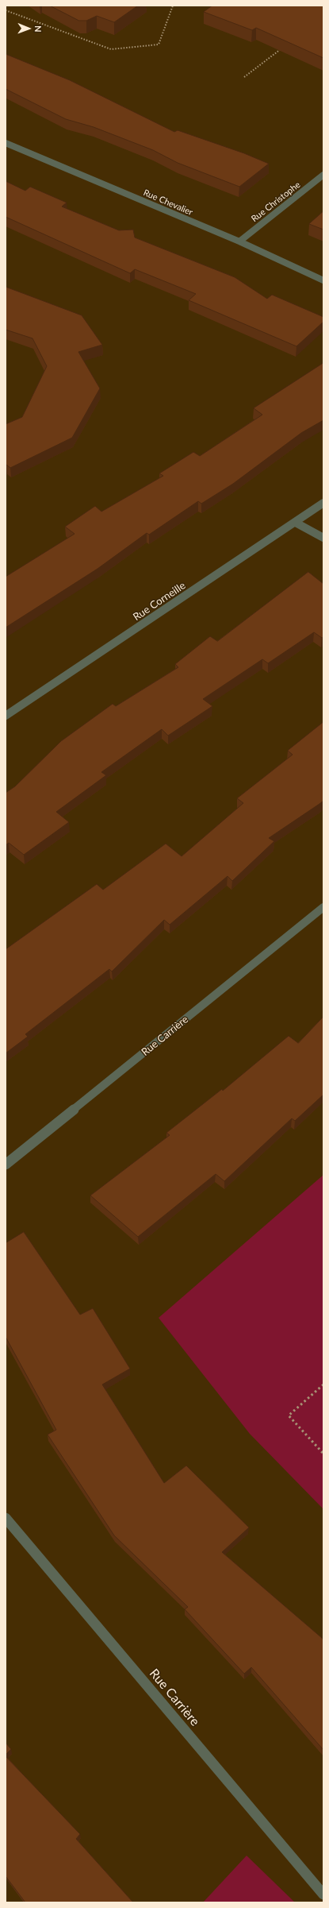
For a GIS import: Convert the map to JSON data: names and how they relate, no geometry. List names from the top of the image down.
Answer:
{
  "streets": {
    "street": [
      "Rue Christophe",
      "Rue Chevalier",
      "Rue Corneille",
      "Rue Carrière"
    ]
  },
  "crossings": [
    ["Rue Christophe", "Rue Chevalier"]
  ],
  "north": "right"
}
